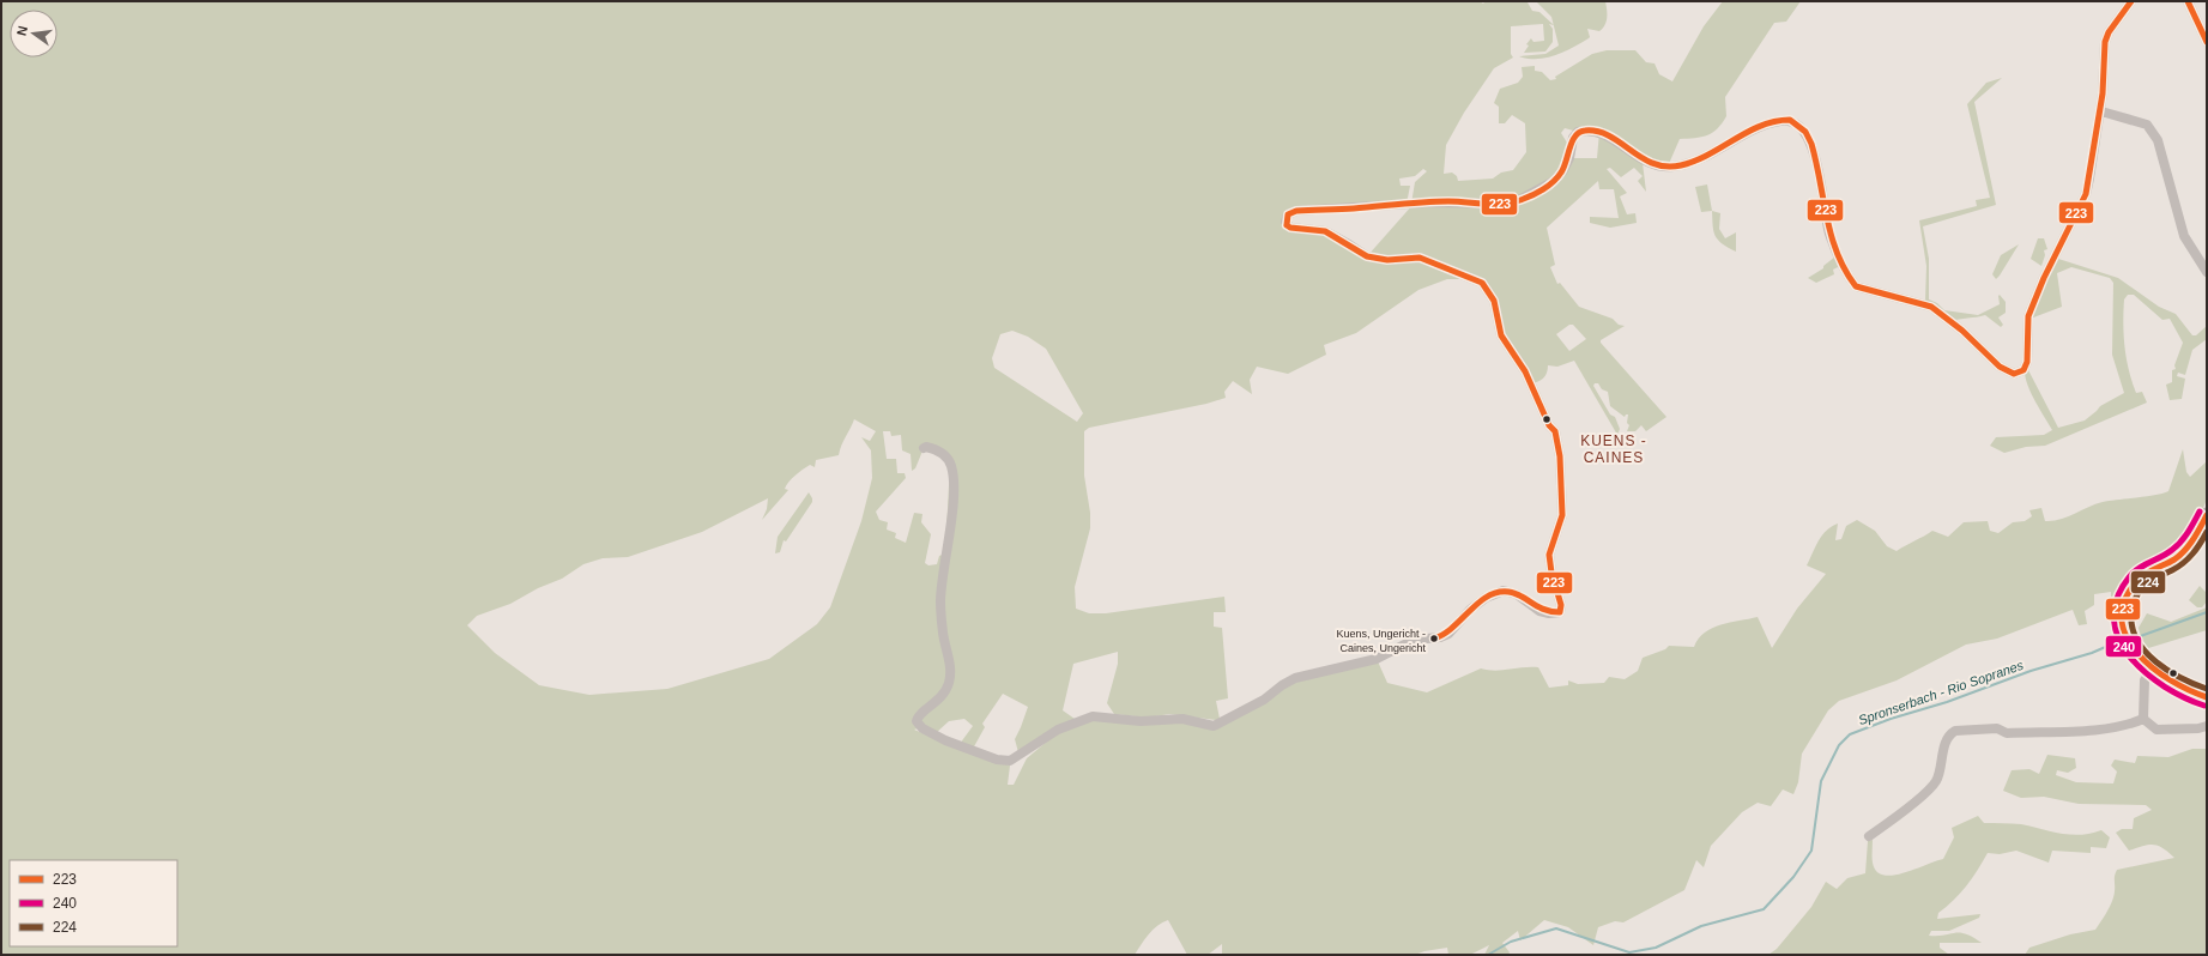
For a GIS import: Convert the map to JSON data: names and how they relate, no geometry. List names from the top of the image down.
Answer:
{
  "districts": ["KUENS - CAINES"],
  "water": ["Spronserbach - Rio Sopranes"],
  "places": ["Kuens, Ungericht - Caines, Ungericht"],
  "lines": ["transit line 223", "transit line 240", "transit line 224"],
  "legend": ["223", "240", "224"],
  "north": "left"
}
